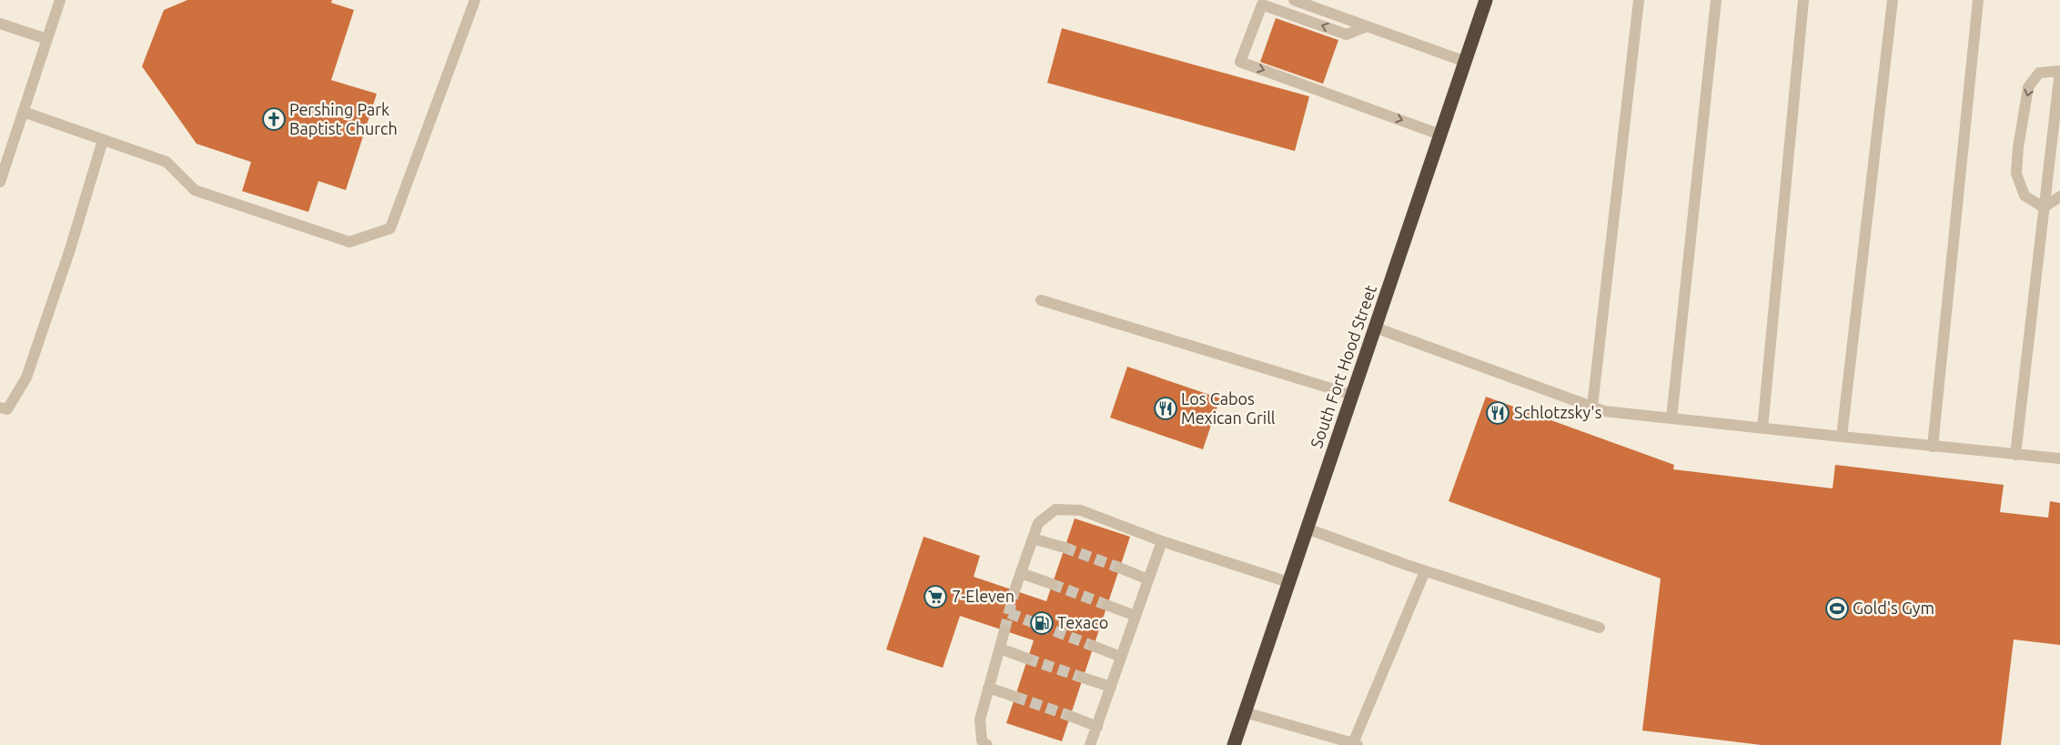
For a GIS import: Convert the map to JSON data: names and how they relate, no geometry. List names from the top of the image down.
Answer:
{
  "streets": {
    "highway": ["South Fort Hood Street"]
  },
  "places": {
    "church": ["Pershing Park Baptist Church"],
    "restaurant": ["Los Cabos Mexican Grill", "Schlotzsky's"],
    "supermarket": ["7-Eleven"],
    "sports": ["Gold's Gym"],
    "fuel station": ["Texaco"]
  }
}
